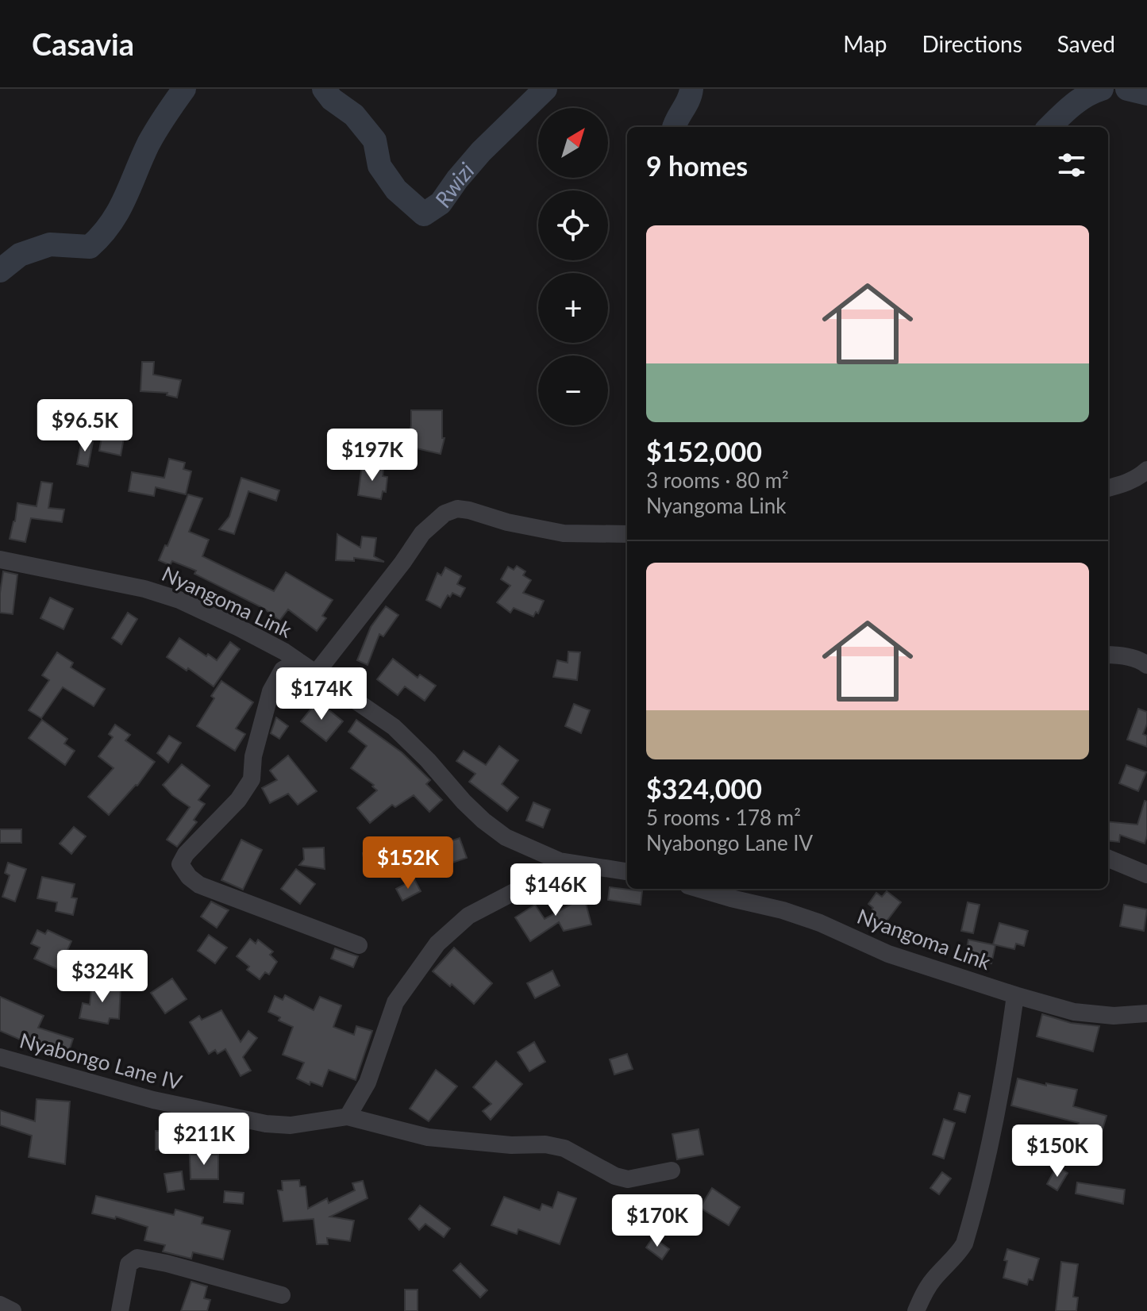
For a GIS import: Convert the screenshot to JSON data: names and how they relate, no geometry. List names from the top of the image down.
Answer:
{
  "streets": {
    "street": ["Nyangoma Link", "Nyabongo Lane IV"]
  },
  "water": ["Rwizi"],
  "north": "top right",
  "page": {
    "header": "Casavia",
    "nav": ["Map", "Directions", "Saved"],
    "map_buttons": ["+", "−"],
    "heading": "9 homes",
    "list": [
      {
        "name": "$152,000",
        "note": "3 rooms · 80 m² · Nyangoma Link"
      },
      {
        "name": "$324,000",
        "note": "5 rooms · 178 m² · Nyabongo Lane IV"
      }
    ],
    "price": [
      "$96.5K",
      "$197K",
      "$174K",
      "$152K",
      "$146K",
      "$324K",
      "$211K",
      "$150K",
      "$170K"
    ]
  }
}
